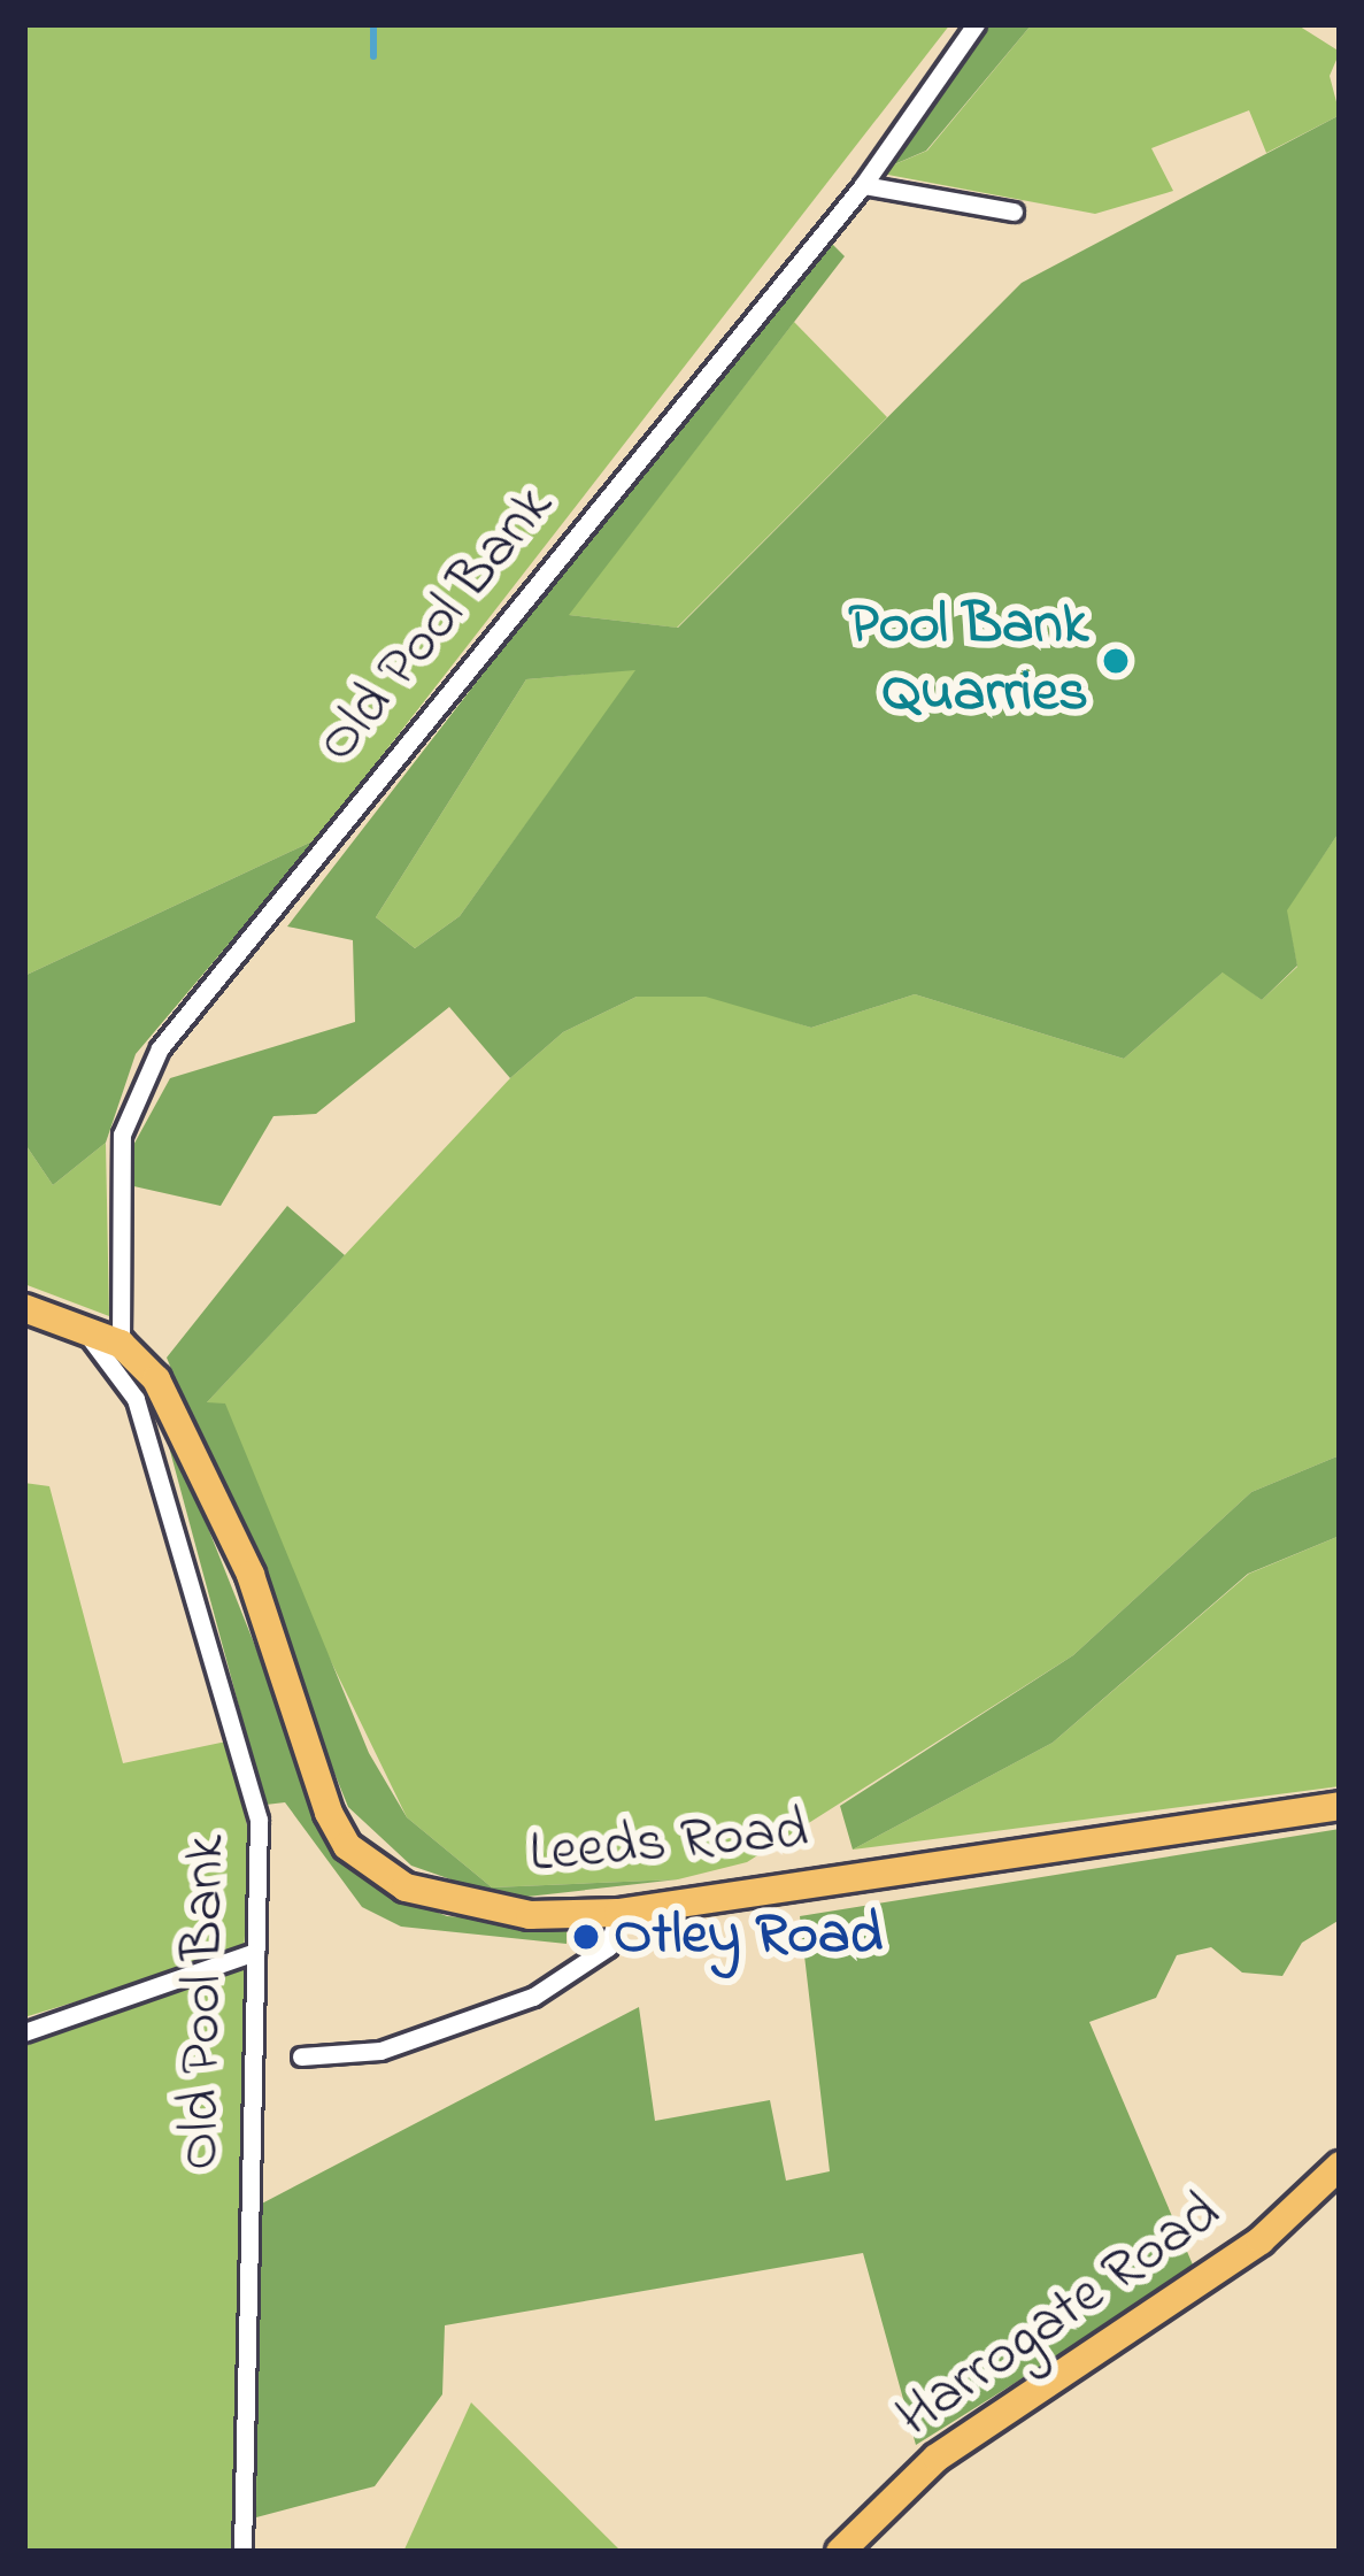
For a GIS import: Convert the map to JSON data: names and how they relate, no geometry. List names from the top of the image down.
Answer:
{
  "streets": {
    "highway": ["Leeds Road", "Harrogate Road"],
    "street": ["Old Pool Bank"]
  },
  "crossings": [
    ["Old Pool Bank", "Leeds Road"]
  ],
  "places": ["Pool Bank Quarries", "Otley Road"]
}
